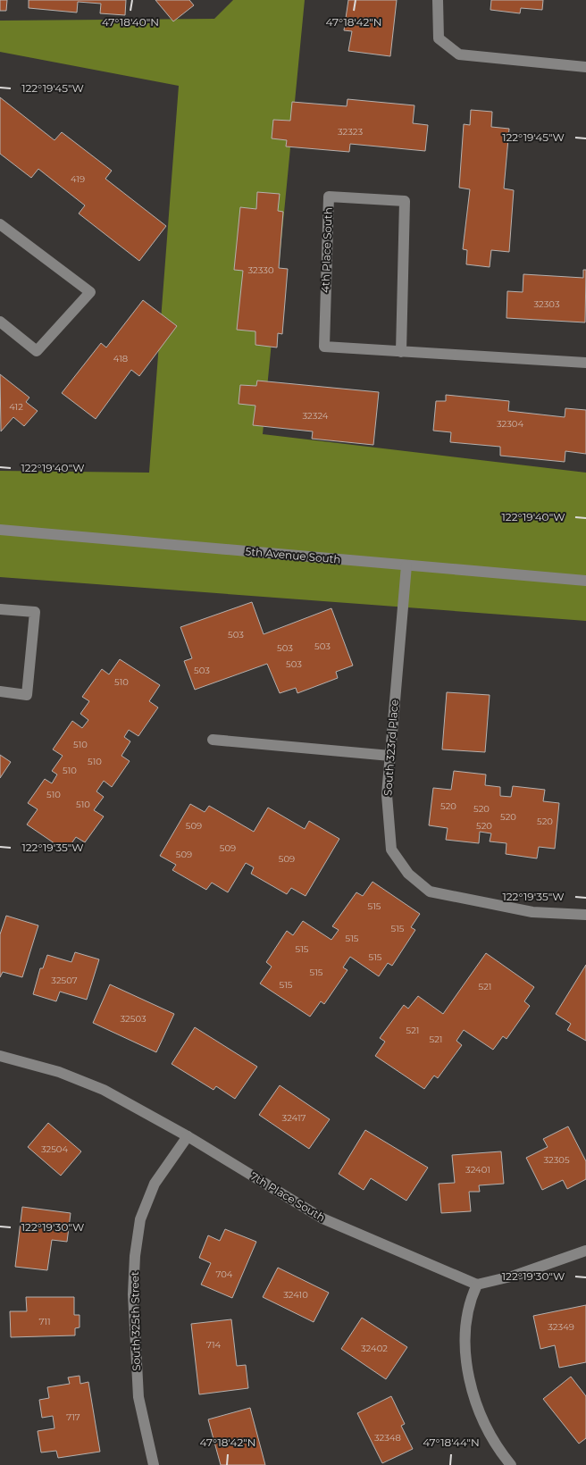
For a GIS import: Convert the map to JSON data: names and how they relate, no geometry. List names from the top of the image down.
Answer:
{
  "streets": {
    "street": [
      "4th Place South",
      "5th Avenue South",
      "South 323rd Place",
      "7th Place South",
      "South 325th Street"
    ]
  },
  "crossings": [
    ["5th Avenue South", "South 323rd Place"],
    ["7th Place South", "South 325th Street"]
  ],
  "house_numbers": [
    "32323",
    "419",
    "32330",
    "32303",
    "418",
    "412",
    "32324",
    "32304",
    "503",
    "503",
    "503",
    "503",
    "503",
    "510",
    "510",
    "510",
    "510",
    "510",
    "510",
    "520",
    "520",
    "520",
    "520",
    "509",
    "520",
    "509",
    "509",
    "509",
    "515",
    "515",
    "515",
    "515",
    "515",
    "515",
    "32507",
    "515",
    "521",
    "32503",
    "521",
    "521",
    "32417",
    "32504",
    "32305",
    "32401",
    "704",
    "32410",
    "711",
    "32349",
    "714",
    "32402",
    "717",
    "32348"
  ],
  "coordinates": [
    "47°18'40\"N",
    "47°18'42\"N",
    "122°19'45\"W",
    "122°19'40\"W",
    "122°19'35\"W",
    "122°19'30\"W",
    "47°18'44\"N"
  ]
}
